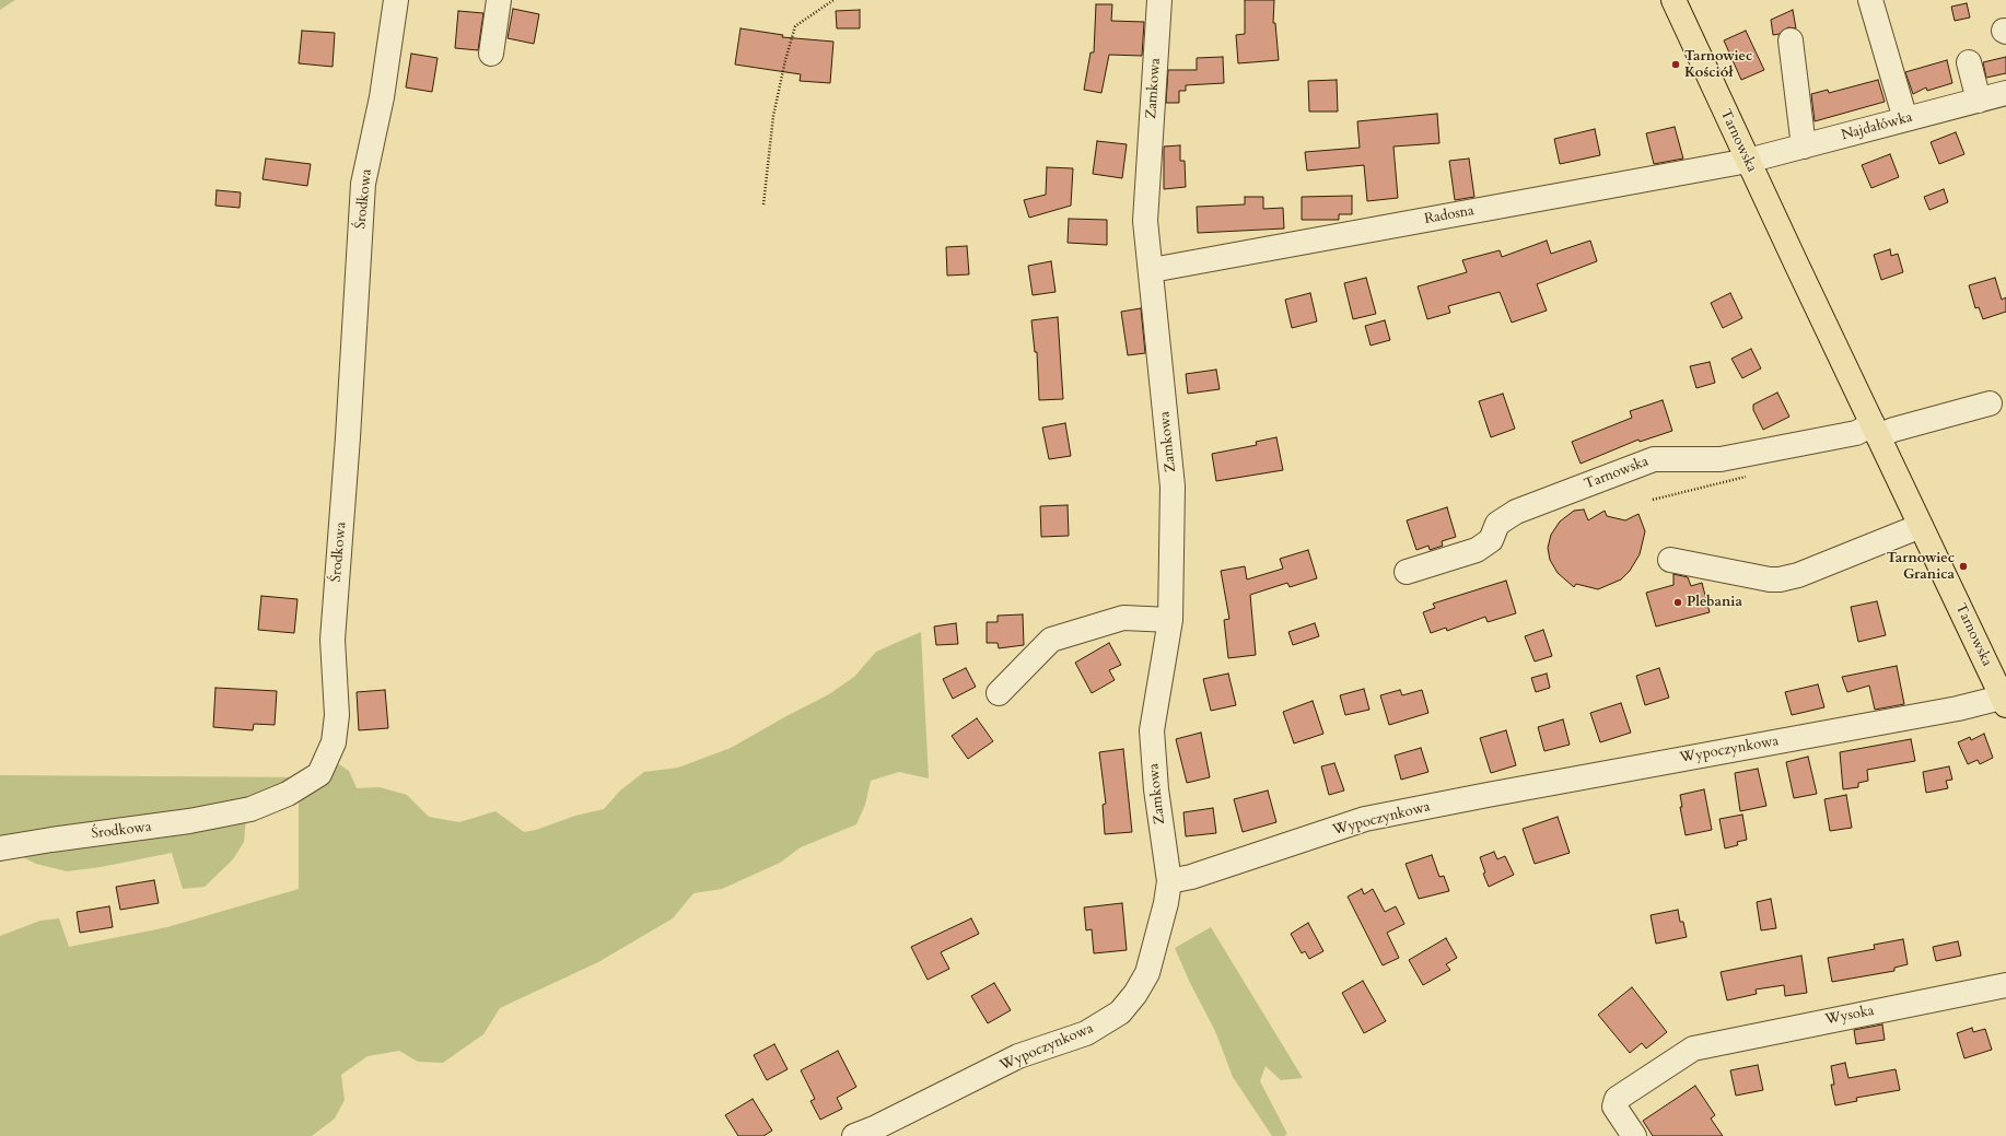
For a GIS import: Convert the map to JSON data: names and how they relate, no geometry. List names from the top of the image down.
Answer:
{
  "streets": {
    "main road": ["Tarnowska"],
    "street": [
      "Zamkowa",
      "Najdałówka",
      "Środkowa",
      "Radosna",
      "Wypoczynkowa",
      "Wysoka"
    ]
  },
  "crossings": [
    ["Zamkowa", "Radosna"],
    ["Zamkowa", "Wypoczynkowa"],
    ["Najdałówka", "Tarnowska"],
    ["Najdałówka", "Radosna"],
    ["Tarnowska", "Radosna"],
    ["Tarnowska", "Wypoczynkowa"]
  ],
  "places": ["Tarnowiec Kościół", "Tarnowiec Granica", "Plebania"]
}
